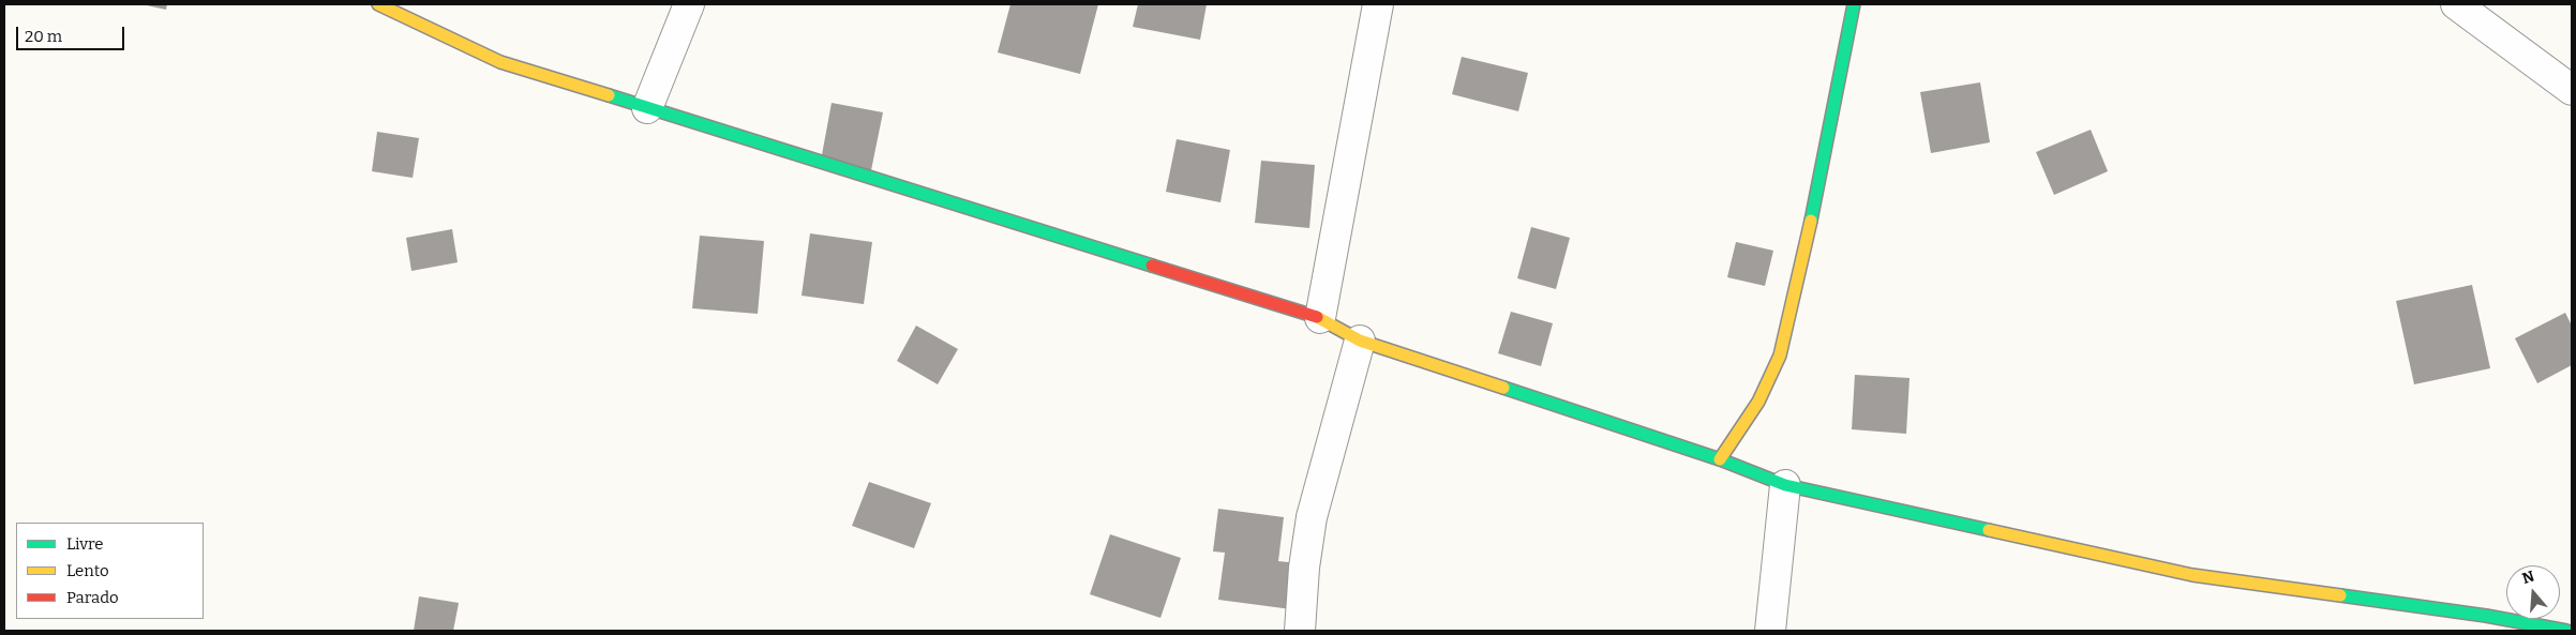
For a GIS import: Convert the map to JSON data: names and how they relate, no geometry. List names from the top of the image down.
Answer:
{
  "legend": ["Livre", "Lento", "Parado"],
  "scale_bar": "20 m",
  "north": "top"
}
